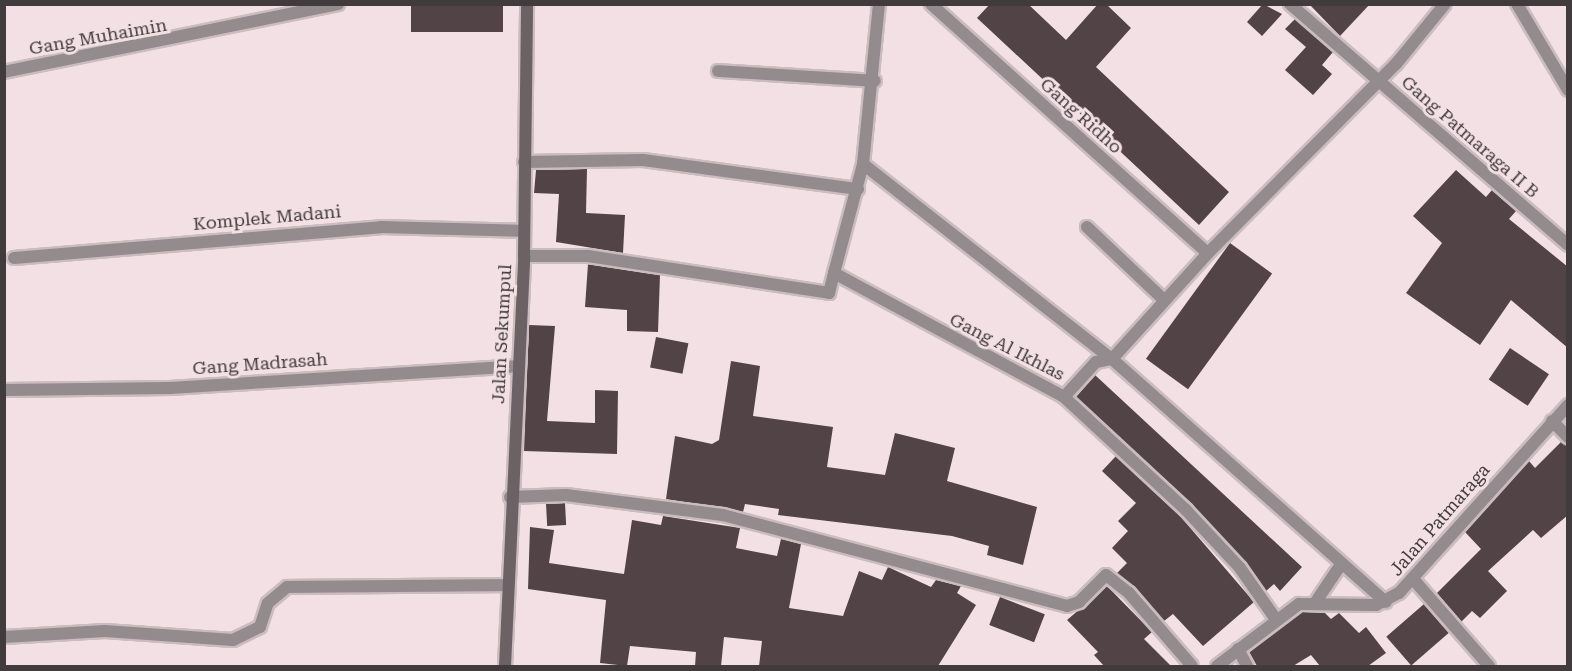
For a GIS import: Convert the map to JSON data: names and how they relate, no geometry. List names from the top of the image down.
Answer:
{
  "streets": {
    "main road": ["Jalan Sekumpul"],
    "street": [
      "Gang Muhaimin",
      "Gang Ridho",
      "Gang Patmaraga II B",
      "Komplek Madani",
      "Gang Al Ikhlas",
      "Gang Madrasah",
      "Jalan Patmaraga"
    ]
  },
  "crossings": [
    ["Gang Ridho", "Gang Al Ikhlas"],
    ["Gang Patmaraga II B", "Gang Al Ikhlas"],
    ["Komplek Madani", "Jalan Sekumpul"],
    ["Jalan Sekumpul", "Gang Madrasah"]
  ]
}
